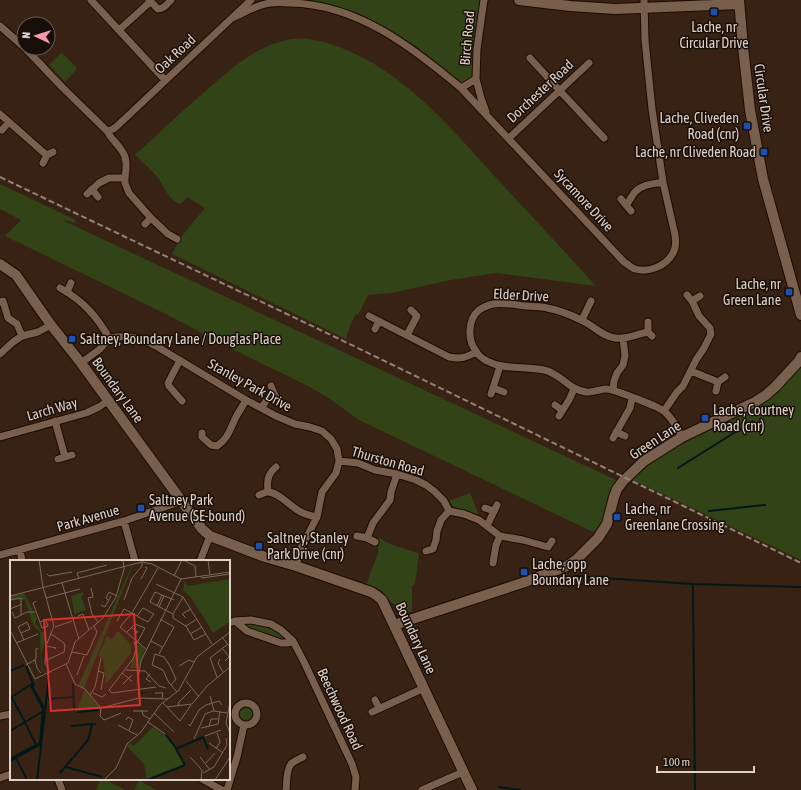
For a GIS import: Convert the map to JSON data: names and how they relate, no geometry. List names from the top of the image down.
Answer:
{
  "streets": {
    "street": [
      "Birch Road",
      "Oak Road",
      "Dorchester Road",
      "Circular Drive",
      "Sycamore Drive",
      "Elder Drive",
      "Stanley Park Drive",
      "Boundary Lane",
      "Larch Way",
      "Green Lane",
      "Thurston Road",
      "Park Avenue",
      "Beechwood Road"
    ]
  },
  "crossings": [
    ["Birch Road", "Sycamore Drive"],
    ["Oak Road", "Sycamore Drive"],
    ["Dorchester Road", "Sycamore Drive"],
    ["Stanley Park Drive", "Thurston Road"],
    ["Boundary Lane", "Larch Way"],
    ["Boundary Lane", "Green Lane"],
    ["Boundary Lane", "Park Avenue"]
  ],
  "places": {
    "transit": [
      "Lache, nr Circular Drive",
      "Lache, Cliveden Road (cnr)",
      "Lache, nr Cliveden Road",
      "Lache, nr Green Lane",
      "Saltney, Boundary Lane / Douglas Place",
      "Lache, Courtney Road (cnr)",
      "Saltney Park Avenue (SE-bound)",
      "Lache, nr Greenlane Crossing",
      "Saltney, Stanley Park Drive (cnr)",
      "Lache, opp Boundary Lane"
    ]
  },
  "scale_bar": "100 m",
  "north": "left"
}
